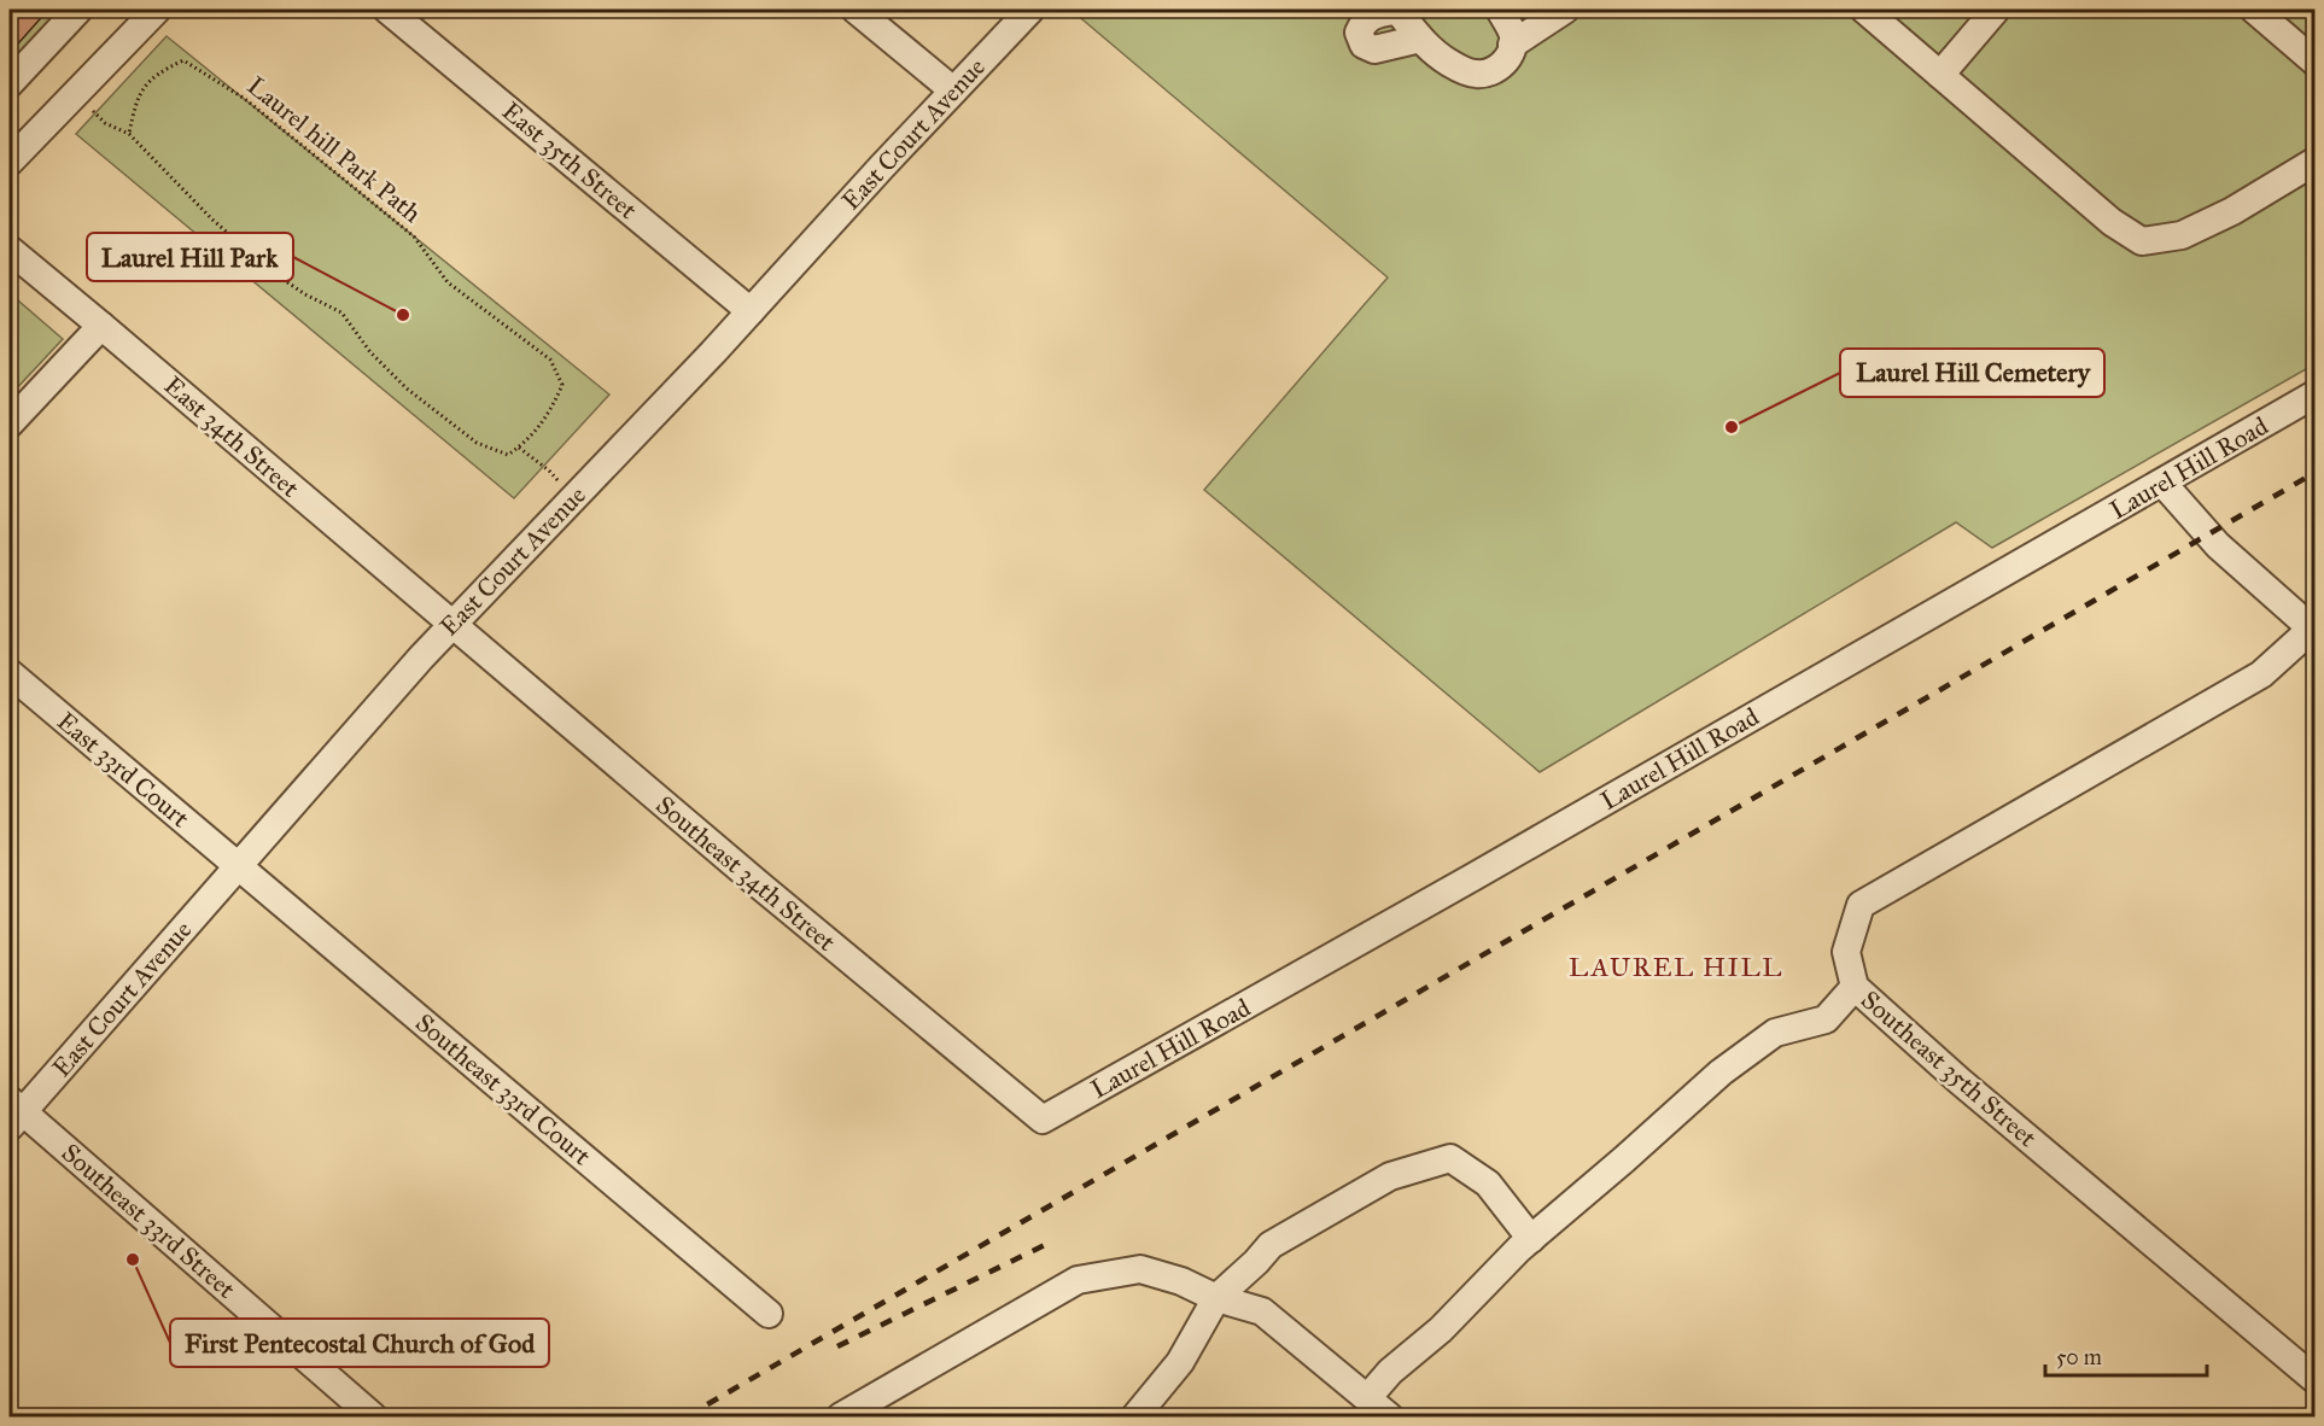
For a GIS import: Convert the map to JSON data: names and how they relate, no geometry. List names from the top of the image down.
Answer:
{
  "streets": {
    "street": [
      "East Court Avenue",
      "East 35th Street",
      "East 34th Street",
      "Laurel Hill Road",
      "East 33rd Court",
      "Southeast 34th Street",
      "Southeast 35th Street",
      "Southeast 33rd Court",
      "Southeast 33rd Street"
    ],
    "path": ["Laurel hill Park Path"]
  },
  "crossings": [
    ["East Court Avenue", "East 35th Street"],
    ["East Court Avenue", "East 34th Street"],
    ["East Court Avenue", "East 33rd Court"],
    ["East Court Avenue", "Southeast 34th Street"],
    ["East Court Avenue", "Southeast 33rd Court"],
    ["East Court Avenue", "Southeast 33rd Street"],
    ["East 34th Street", "Southeast 34th Street"],
    ["Laurel Hill Road", "Southeast 34th Street"],
    ["East 33rd Court", "Southeast 33rd Court"]
  ],
  "districts": ["LAUREL HILL"],
  "places": ["Laurel Hill Park", "Laurel Hill Cemetery", "First Pentecostal Church of God"],
  "scale_bar": "50 m"
}
